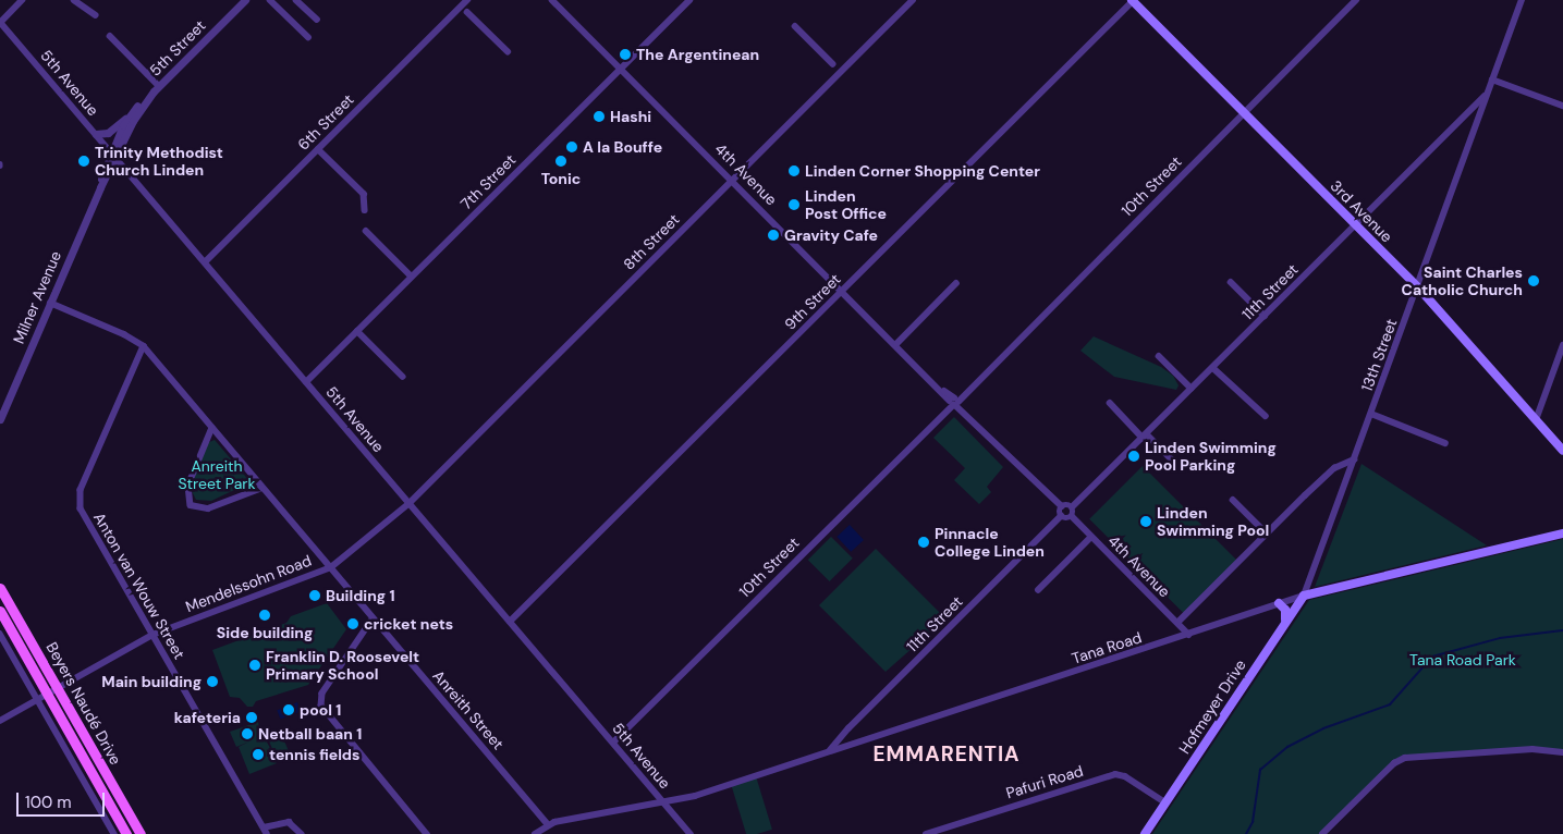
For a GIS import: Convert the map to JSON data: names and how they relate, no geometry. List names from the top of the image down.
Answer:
{
  "streets": {
    "main road": [
      "3rd Avenue",
      "Tana Road",
      "Beyers Naudé Drive",
      "Hofmeyer Drive"
    ],
    "street": [
      "5th Street",
      "5th Avenue",
      "6th Street",
      "4th Avenue",
      "7th Street",
      "10th Street",
      "8th Street",
      "11th Street",
      "Milner Avenue",
      "9th Street",
      "13th Street",
      "Mendelssohn Road",
      "Anton van Wouw Street",
      "Anreith Street",
      "Pafuri Road"
    ]
  },
  "crossings": [
    ["5th Street", "5th Avenue"],
    ["5th Street", "Milner Avenue"],
    ["5th Avenue", "6th Street"],
    ["5th Avenue", "7th Street"],
    ["5th Avenue", "10th Street"],
    ["5th Avenue", "8th Street"],
    ["5th Avenue", "Milner Avenue"],
    ["5th Avenue", "9th Street"],
    ["5th Avenue", "Mendelssohn Road"],
    ["5th Avenue", "Tana Road"],
    ["4th Avenue", "7th Street"],
    ["4th Avenue", "10th Street"],
    ["4th Avenue", "8th Street"],
    ["4th Avenue", "9th Street"],
    ["4th Avenue", "Tana Road"],
    ["10th Street", "3rd Avenue"],
    ["3rd Avenue", "11th Street"],
    ["3rd Avenue", "9th Street"],
    ["3rd Avenue", "13th Street"],
    ["8th Street", "Mendelssohn Road"],
    ["11th Street", "13th Street"],
    ["11th Street", "Tana Road"],
    ["Milner Avenue", "Anreith Street"],
    ["13th Street", "Tana Road"],
    ["13th Street", "Hofmeyer Drive"],
    ["Mendelssohn Road", "Anton van Wouw Street"],
    ["Mendelssohn Road", "Beyers Naudé Drive"],
    ["Mendelssohn Road", "Anreith Street"],
    ["Anton van Wouw Street", "Anreith Street"],
    ["Tana Road", "Hofmeyer Drive"],
    ["Tana Road", "Anreith Street"],
    ["Hofmeyer Drive", "Pafuri Road"]
  ],
  "districts": ["EMMARENTIA"],
  "parks": ["Anreith Street Park", "Tana Road Park"],
  "places": [
    "The Argentinean",
    "Hashi",
    "A la Bouffe",
    "Trinity Methodist Church Linden",
    "Tonic",
    "Linden Corner Shopping Center",
    "Linden Post Office",
    "Gravity Cafe",
    "Saint Charles Catholic Church",
    "Linden Swimming Pool Parking",
    "Linden Swimming Pool",
    "Pinnacle College Linden",
    "Building 1",
    "Side building",
    "cricket nets",
    "Franklin D. Roosevelt Primary School",
    "Main building",
    "pool 1",
    "kafeteria",
    "Netball baan 1",
    "tennis fields"
  ],
  "scale_bar": "100 m"
}
